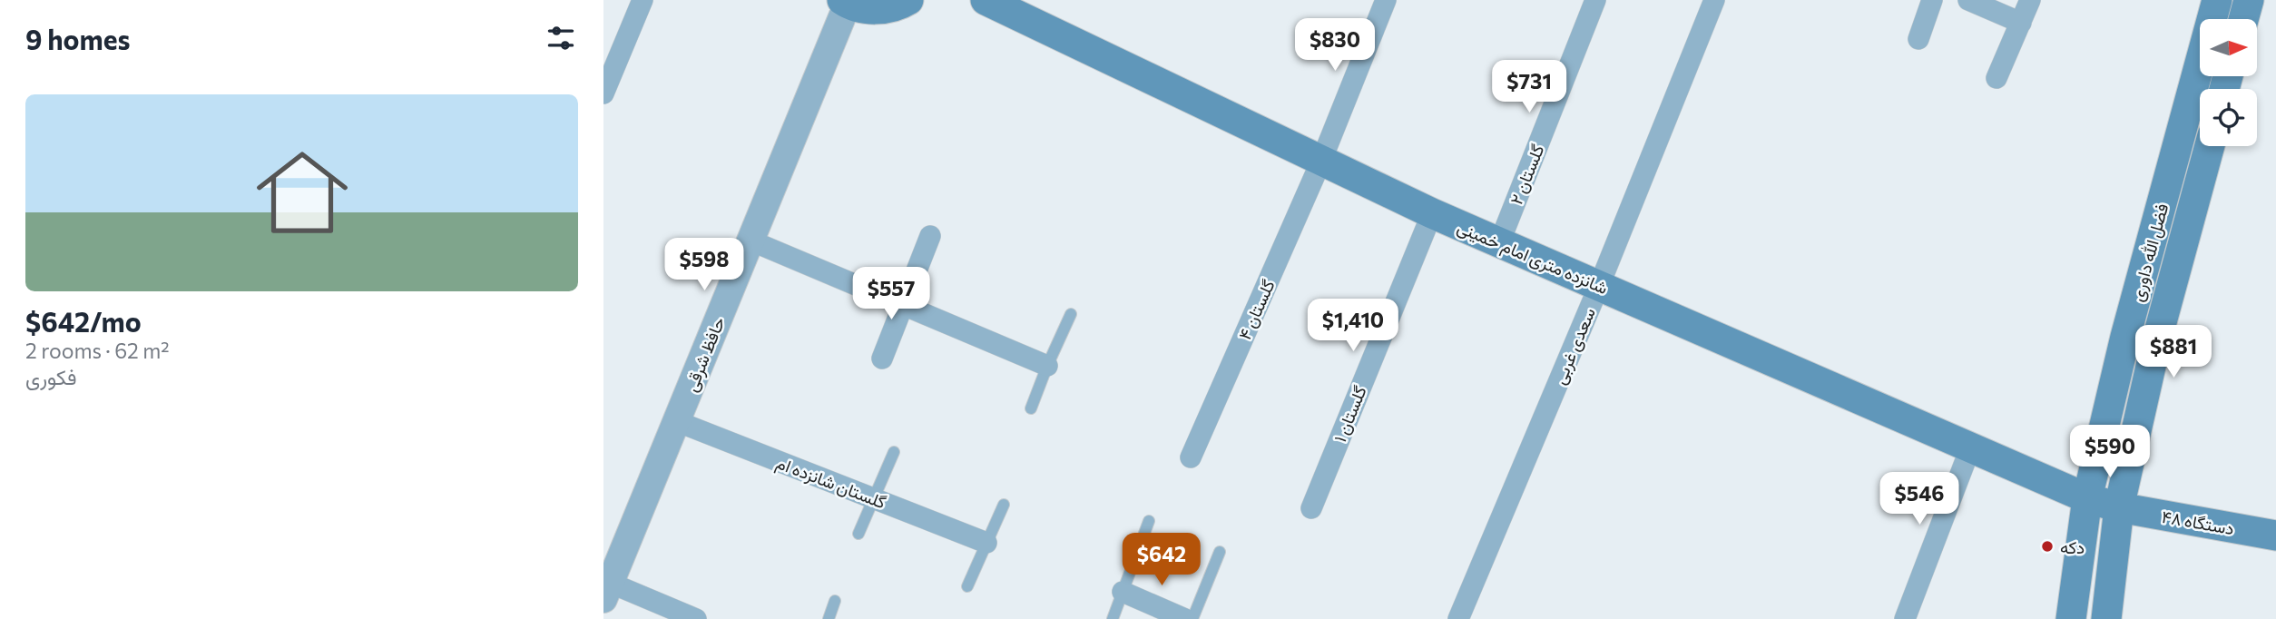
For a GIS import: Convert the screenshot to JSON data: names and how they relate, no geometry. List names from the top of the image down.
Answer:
{
  "streets": {
    "main road": ["فضل الله داوری", "شانزده متری امام خمینی", "۴۸ دستگاه"],
    "street": [
      "گلستان ۲",
      "گلستان ۴",
      "سعدی غربی",
      "حافظ شرقی",
      "گلستان ۱",
      "گلستان شانزده ام"
    ]
  },
  "crossings": [
    ["گلستان ۲", "شانزده متری امام خمینی"],
    ["فضل الله داوری", "شانزده متری امام خمینی"],
    ["فضل الله داوری", "۴۸ دستگاه"],
    ["شانزده متری امام خمینی", "گلستان ۴"],
    ["شانزده متری امام خمینی", "سعدی غربی"],
    ["شانزده متری امام خمینی", "گلستان ۱"],
    ["شانزده متری امام خمینی", "۴۸ دستگاه"],
    ["حافظ شرقی", "گلستان شانزده ام"]
  ],
  "places": ["دکه"],
  "north": "right",
  "page": {
    "heading": "9 homes",
    "price": [
      "$830",
      "$731",
      "$598",
      "$557",
      "$1,410",
      "$881",
      "$590",
      "$546",
      "$642"
    ],
    "list": [
      {
        "name": "$642/mo",
        "note": "2 rooms · 62 m² · فکوری"
      }
    ]
  }
}
